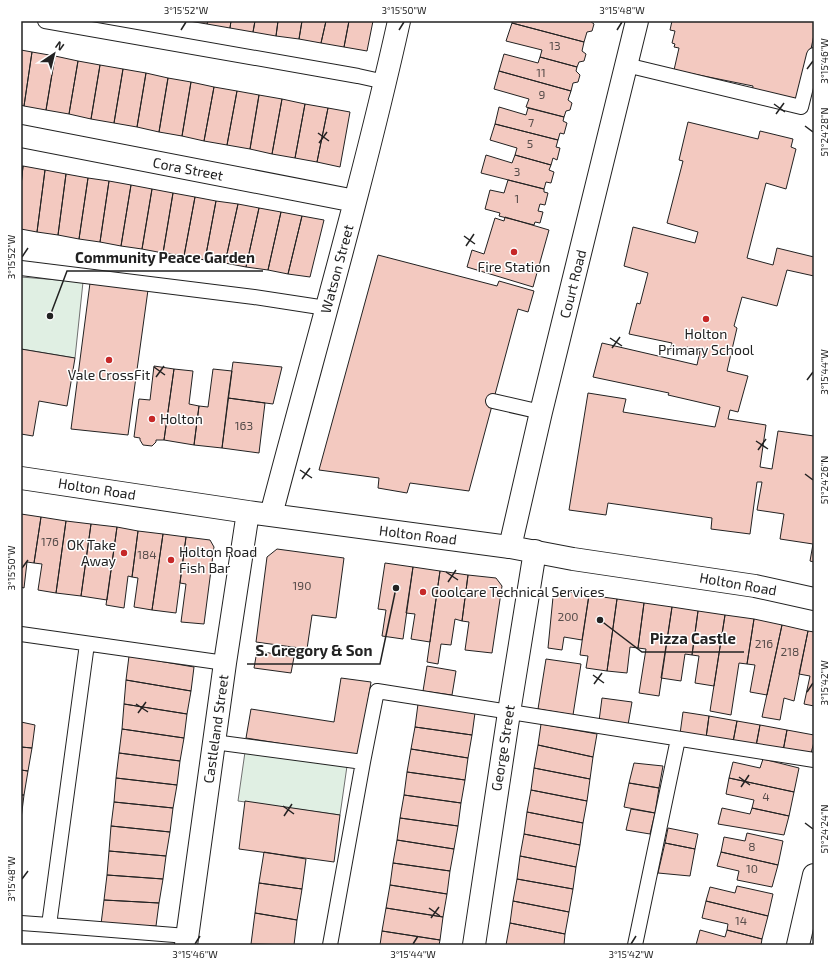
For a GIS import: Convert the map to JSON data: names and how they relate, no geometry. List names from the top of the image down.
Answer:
{
  "streets": {
    "street": [
      "Cora Street",
      "Watson Street",
      "Court Road",
      "Holton Road",
      "Castleland Street",
      "George Street"
    ]
  },
  "crossings": [
    ["Cora Street", "Watson Street"],
    ["Watson Street", "Holton Road"],
    ["Court Road", "Holton Road"],
    ["Holton Road", "Castleland Street"],
    ["Holton Road", "George Street"]
  ],
  "places": [
    "Fire Station",
    "Community Peace Garden",
    "Holton Primary School",
    "Vale CrossFit",
    "Holton",
    "OK Take Away",
    "Holton Road Fish Bar",
    "S. Gregory & Son",
    "Coolcare Technical Services",
    "Pizza Castle"
  ],
  "house_numbers": [
    "13",
    "11",
    "9",
    "7",
    "5",
    "3",
    "1",
    "163",
    "176",
    "184",
    "190",
    "200",
    "216",
    "218",
    "4",
    "8",
    "10",
    "14"
  ],
  "north": "top right",
  "coordinates": [
    "3°15'52\"W",
    "3°15'50\"W",
    "3°15'48\"W",
    "3°15'46\"W",
    "51°24'28\"N",
    "3°15'44\"W",
    "51°24'26\"N",
    "3°15'42\"W",
    "51°24'24\"N"
  ]
}
